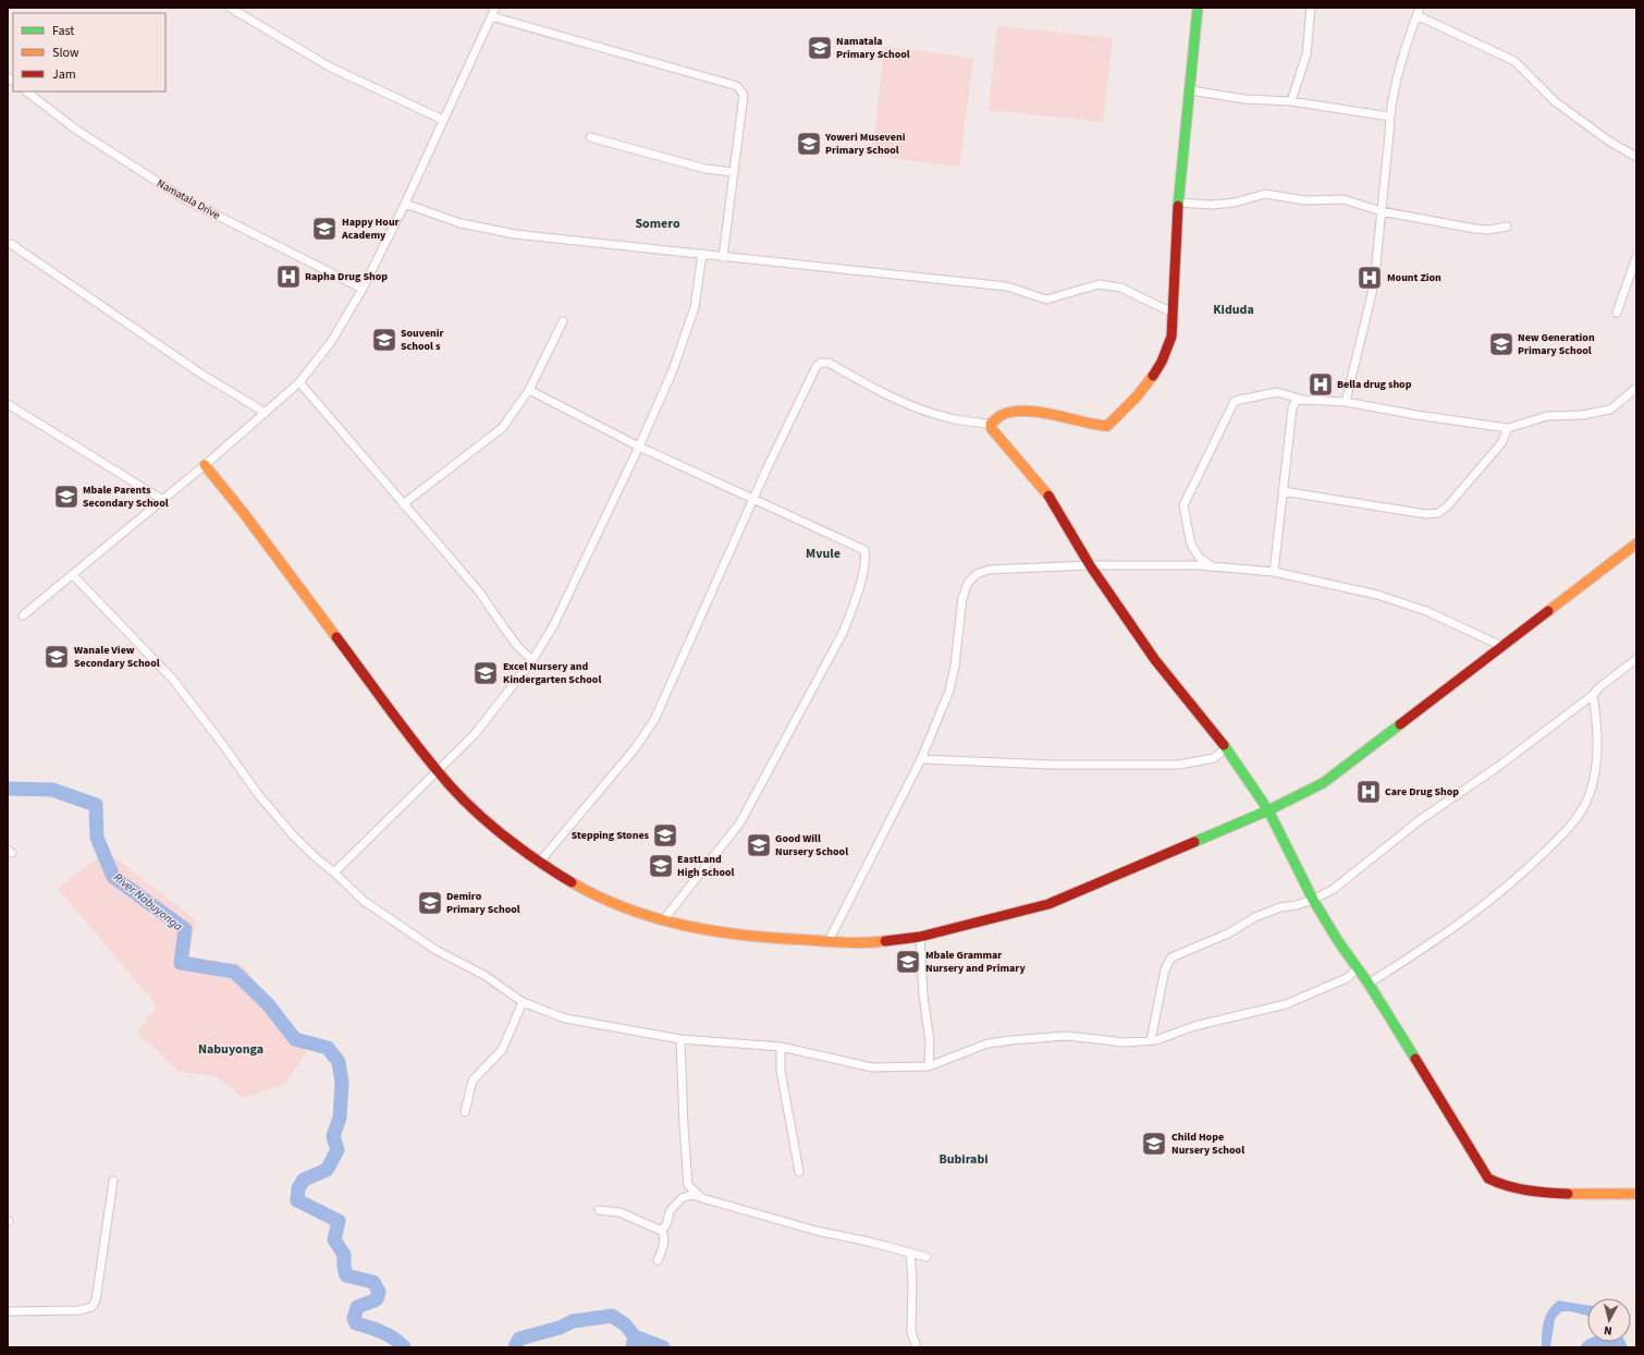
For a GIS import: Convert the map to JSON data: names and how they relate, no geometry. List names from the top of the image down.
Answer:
{
  "streets": {
    "street": ["Namatala Drive"]
  },
  "districts": [
    "Somero",
    "Kiduda",
    "Mvule",
    "Nabuyonga",
    "Bubirabi"
  ],
  "water": ["River Nabuyonga"],
  "places": {
    "school or university": [
      "Namatala Primary School",
      "Yoweri Museveni Primary School",
      "Happy Hour Academy",
      "Souvenir School s",
      "New Generation Primary School",
      "Mbale Parents Secondary School",
      "Wanale View Secondary School",
      "Excel Nursery and Kindergarten School",
      "Stepping Stones",
      "Good Will Nursery School",
      "EastLand High School",
      "Demiro Primary School",
      "Mbale Grammar Nursery and Primary",
      "Child Hope Nursery School"
    ],
    "hospital": [
      "Rapha Drug Shop",
      "Mount Zion",
      "Bella drug shop",
      "Care Drug Shop"
    ]
  },
  "legend": ["Fast", "Slow", "Jam"],
  "north": "bottom"
}
